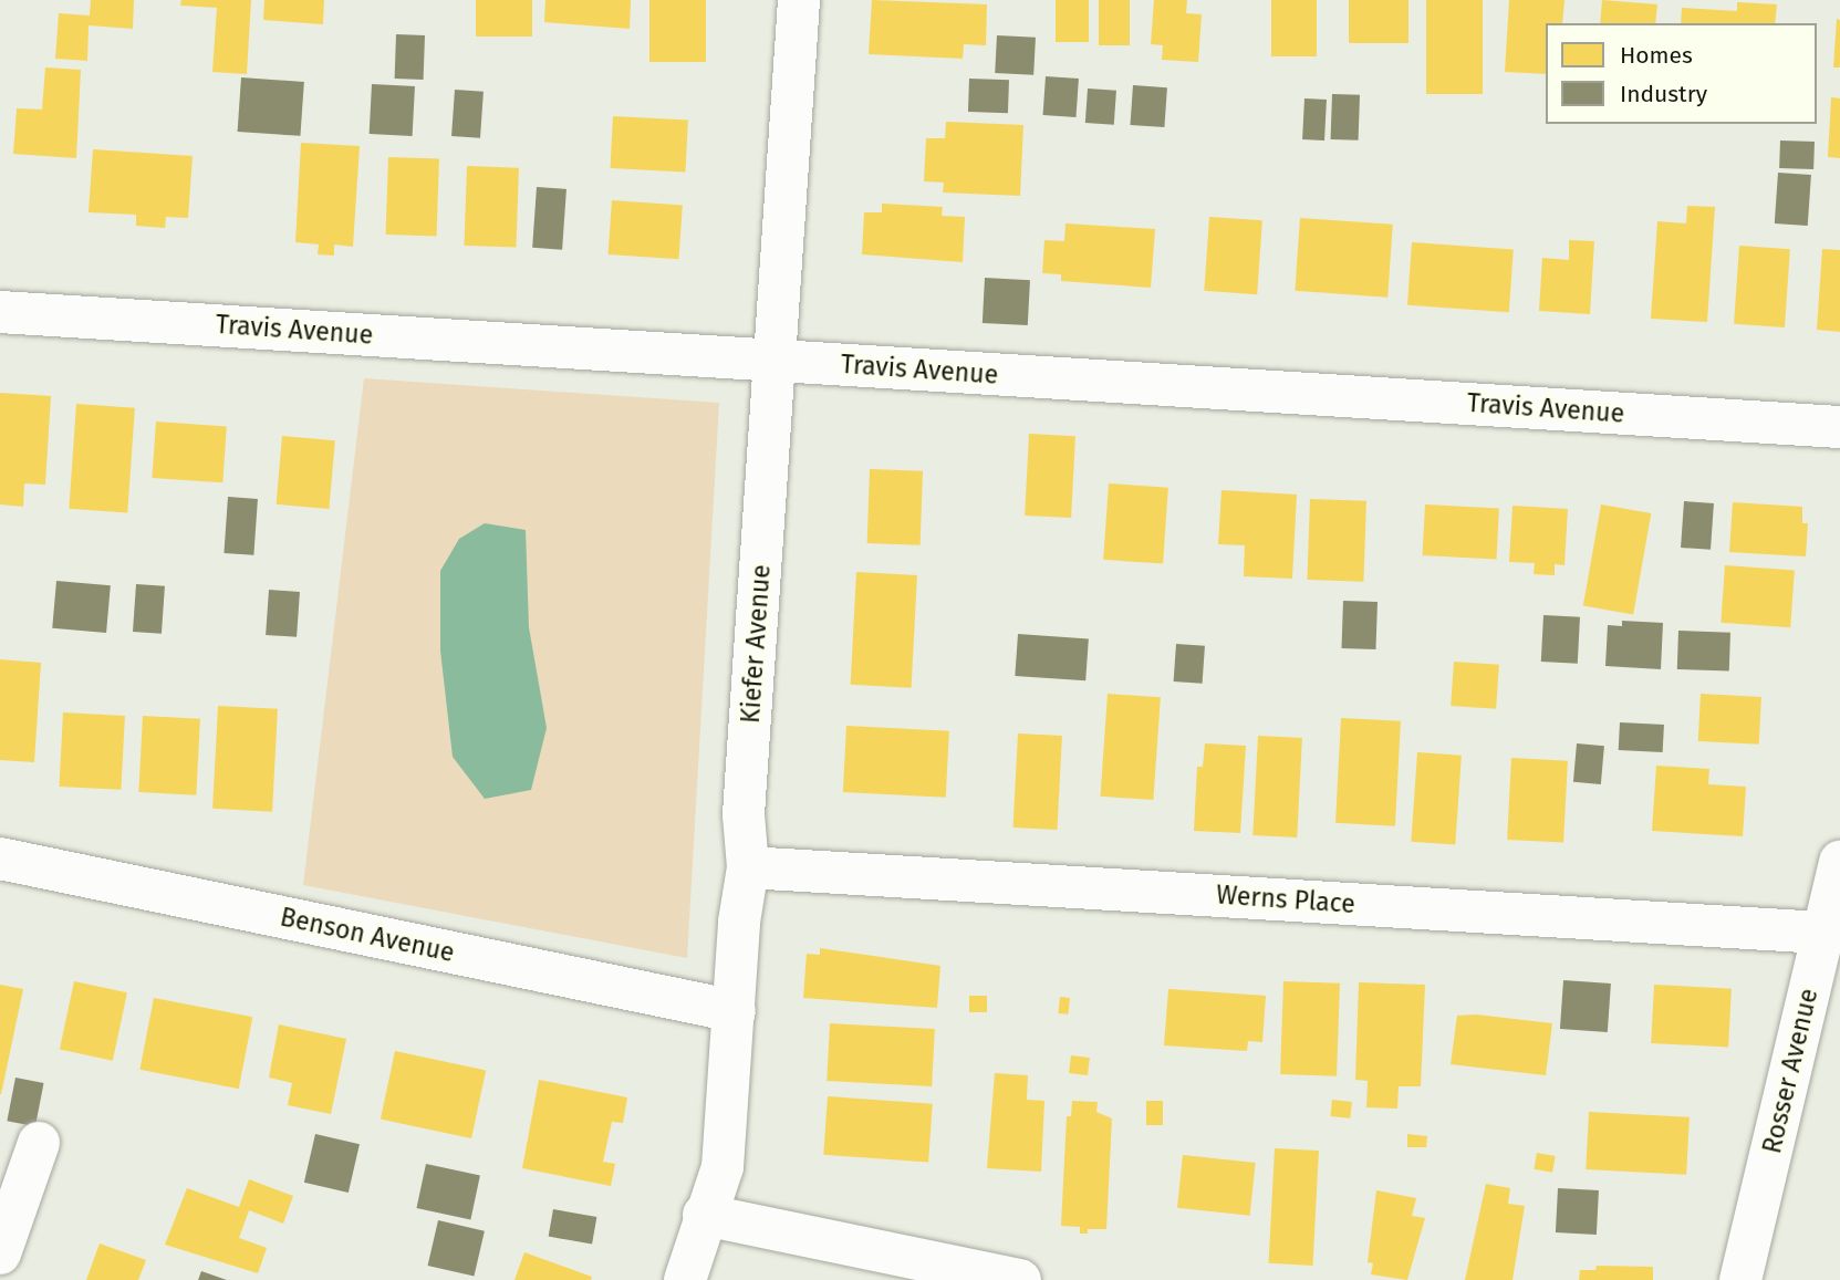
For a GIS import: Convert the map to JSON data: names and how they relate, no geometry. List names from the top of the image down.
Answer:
{
  "streets": {
    "street": [
      "Travis Avenue",
      "Kiefer Avenue",
      "Werns Place",
      "Benson Avenue",
      "Rosser Avenue"
    ]
  },
  "crossings": [
    ["Travis Avenue", "Kiefer Avenue"],
    ["Kiefer Avenue", "Werns Place"],
    ["Kiefer Avenue", "Benson Avenue"],
    ["Werns Place", "Rosser Avenue"]
  ],
  "legend": ["Homes", "Industry"]
}
